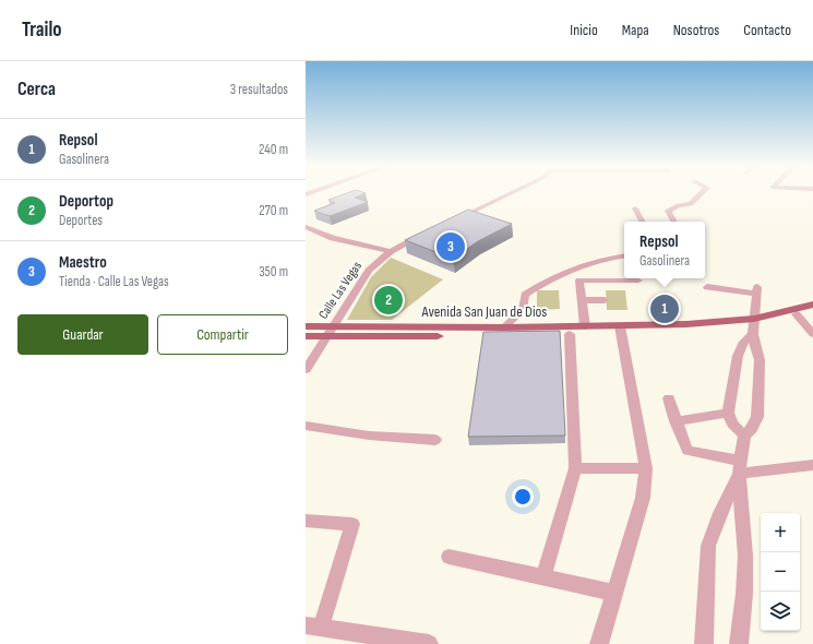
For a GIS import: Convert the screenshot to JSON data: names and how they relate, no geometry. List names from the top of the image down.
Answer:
{
  "streets": {
    "main road": ["Avenida San Juan de Dios"],
    "street": ["Calle Las Vegas"]
  },
  "crossings": [
    ["Calle Las Vegas", "Avenida San Juan de Dios"]
  ],
  "page": {
    "header": "Trailo",
    "nav": [
      "Inicio",
      "Mapa",
      "Nosotros",
      "Contacto"
    ],
    "heading": ["Cerca", "3 resultados"],
    "list": [
      {
        "mark": "1",
        "name": "Repsol",
        "note": "Gasolinera",
        "value": "240 m"
      },
      {
        "mark": "2",
        "name": "Deportop",
        "note": "Deportes",
        "value": "270 m"
      },
      {
        "mark": "3",
        "name": "Maestro",
        "note": "Tienda · Calle Las Vegas",
        "value": "350 m"
      }
    ],
    "popup": ["Repsol", "Gasolinera"],
    "pins": ["3", "2", "1"],
    "buttons": ["Guardar", "Compartir"],
    "map_buttons": ["+", "−"]
  }
}
